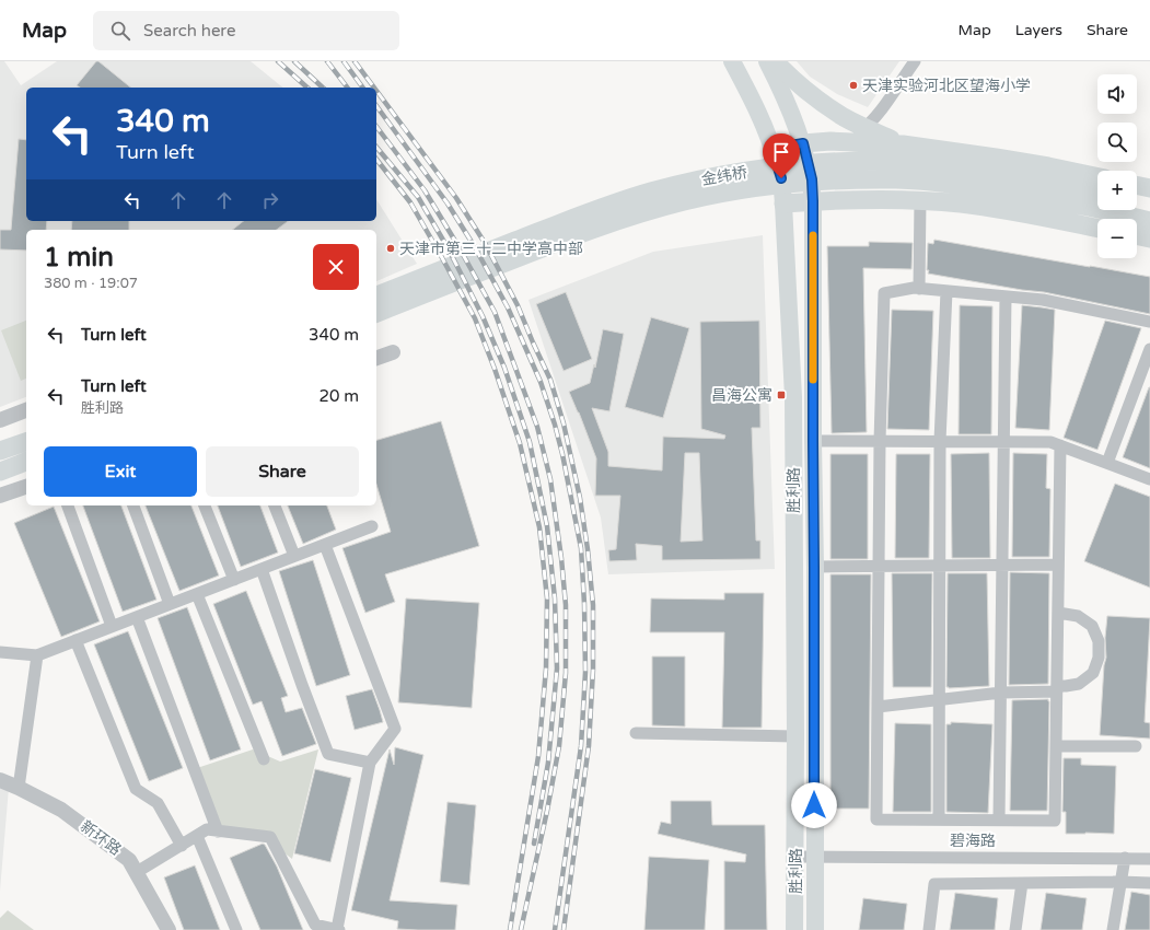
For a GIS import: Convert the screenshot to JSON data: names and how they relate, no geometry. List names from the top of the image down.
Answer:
{
  "streets": {
    "main road": ["金纬桥", "胜利路"],
    "street": ["新环路", "碧海路"]
  },
  "crossings": [
    ["胜利路", "碧海路"]
  ],
  "places": {
    "other": ["天津实验河北区望海小学", "天津市第三十二中学高中部"],
    "transit": ["昌海公寓"]
  },
  "page": {
    "header": "Map",
    "search": "Search here",
    "nav": ["Map", "Layers", "Share"],
    "map_buttons": ["+", "−"],
    "turn": ["340 m", "Turn left"],
    "heading": ["1 min", "380 m · 19:07"],
    "list": [
      {
        "name": "Turn left",
        "value": "340 m"
      },
      {
        "name": "Turn left",
        "note": "胜利路",
        "value": "20 m"
      }
    ],
    "buttons": ["Exit", "Share"]
  }
}
